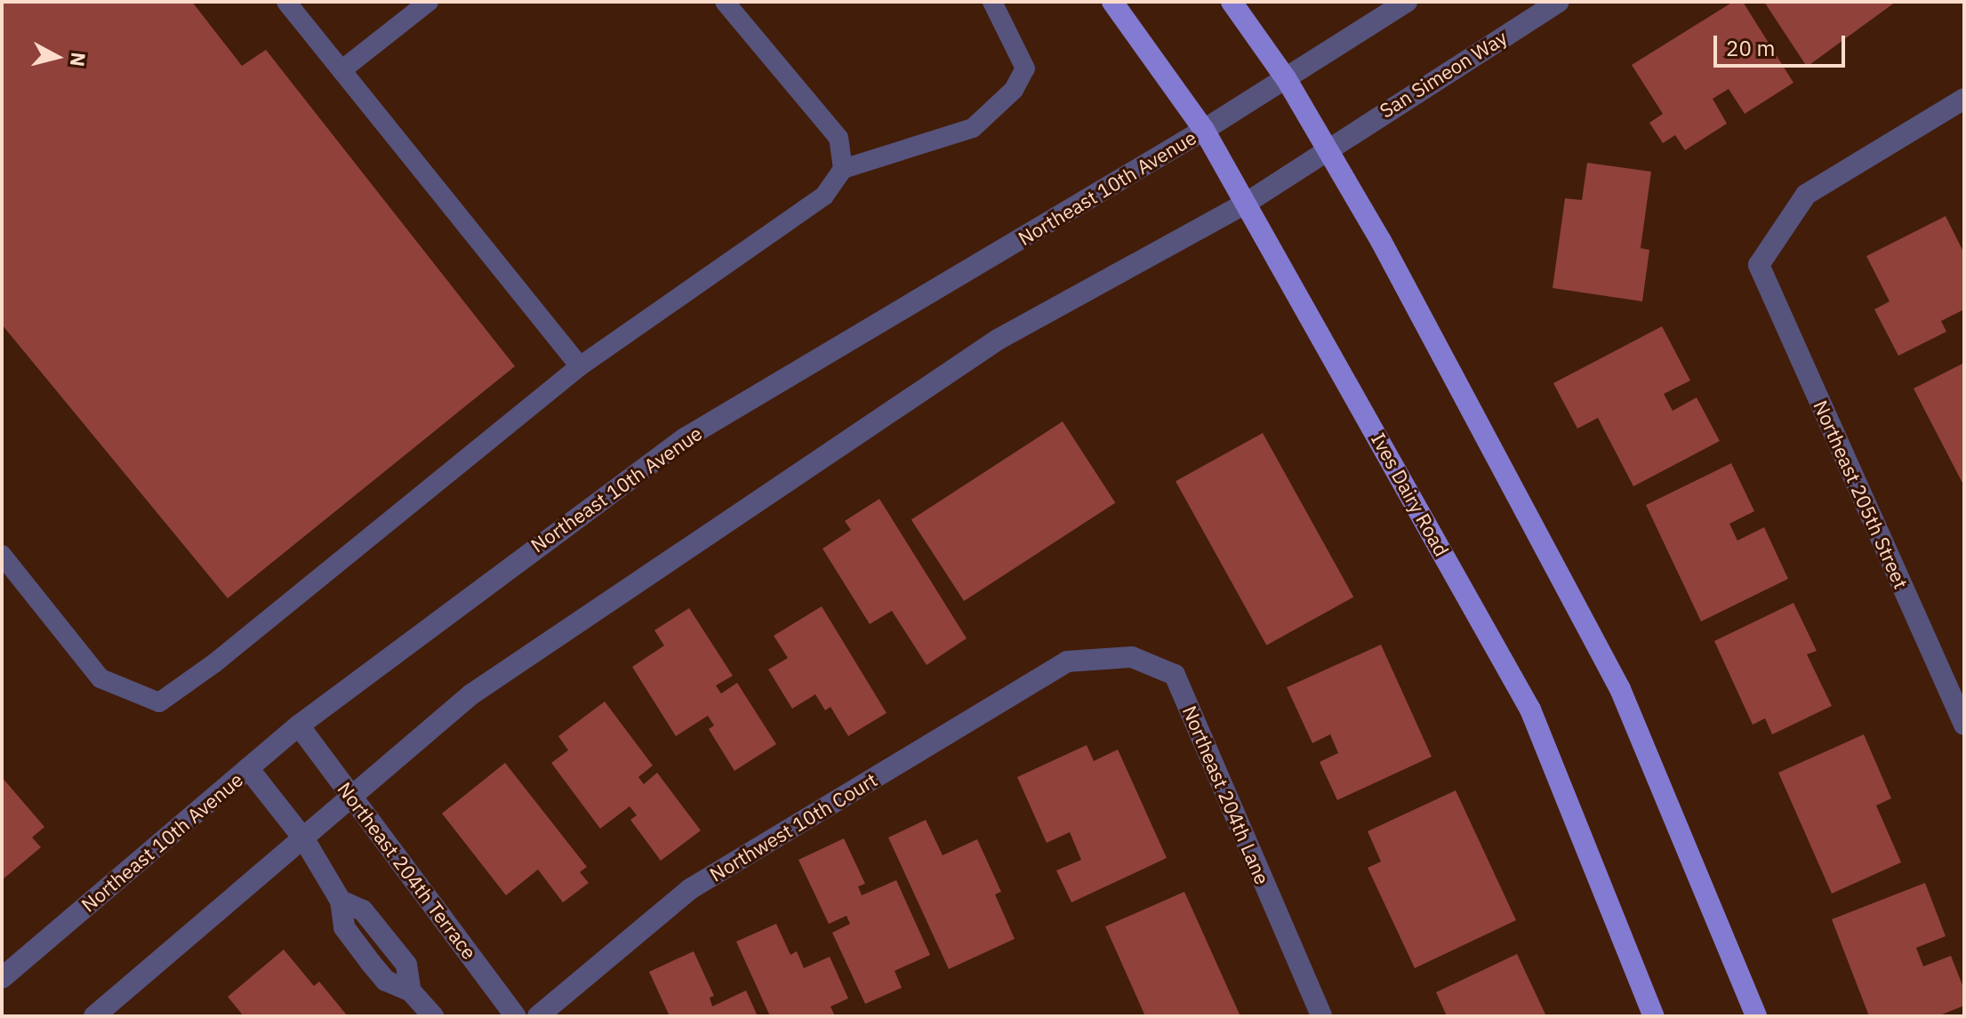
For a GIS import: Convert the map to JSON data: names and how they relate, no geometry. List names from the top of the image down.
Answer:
{
  "streets": {
    "main road": ["Ives Dairy Road"],
    "street": [
      "San Simeon Way",
      "Northeast 10th Avenue",
      "Northeast 205th Street",
      "Northeast 204th Lane",
      "Northwest 10th Court",
      "Northeast 204th Terrace"
    ]
  },
  "crossings": [
    ["Northeast 10th Avenue", "Ives Dairy Road"],
    ["Northeast 10th Avenue", "Northeast 204th Terrace"],
    ["Northeast 204th Lane", "Northwest 10th Court"]
  ],
  "scale_bar": "20 m",
  "north": "right"
}
